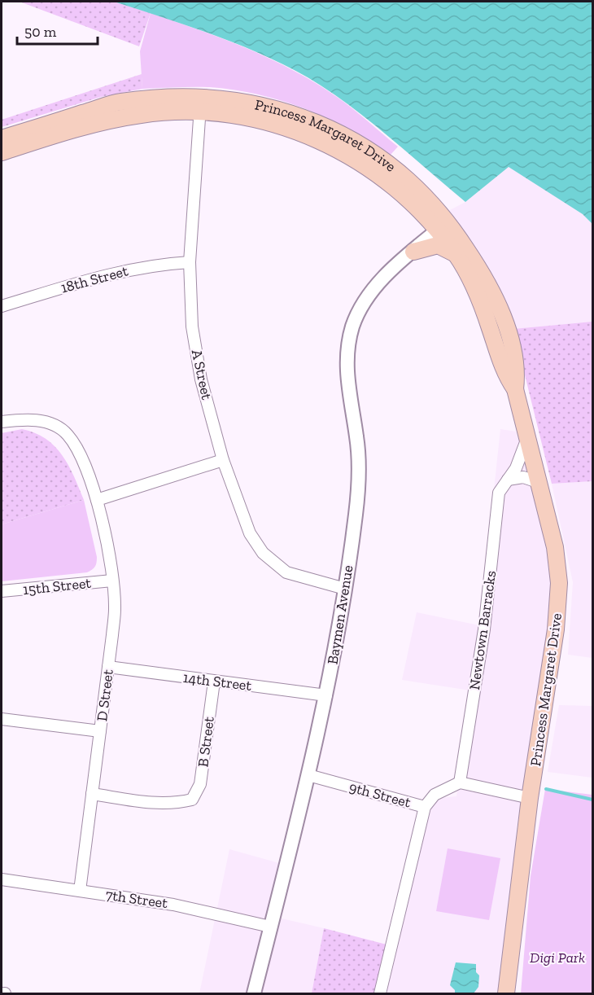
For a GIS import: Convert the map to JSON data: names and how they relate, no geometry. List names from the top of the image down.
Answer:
{
  "streets": {
    "main road": ["Princess Margaret Drive"],
    "street": [
      "18th Street",
      "A Street",
      "15th Street",
      "Baymen Avenue",
      "Newtown Barracks",
      "14th Street",
      "D Street",
      "B Street",
      "9th Street",
      "7th Street"
    ]
  },
  "crossings": [
    ["Princess Margaret Drive", "A Street"],
    ["Princess Margaret Drive", "Baymen Avenue"],
    ["Princess Margaret Drive", "Newtown Barracks"],
    ["18th Street", "A Street"],
    ["A Street", "Baymen Avenue"],
    ["15th Street", "D Street"],
    ["Baymen Avenue", "14th Street"],
    ["Baymen Avenue", "9th Street"],
    ["Baymen Avenue", "7th Street"],
    ["Newtown Barracks", "9th Street"],
    ["14th Street", "D Street"],
    ["14th Street", "B Street"],
    ["D Street", "B Street"],
    ["D Street", "7th Street"]
  ],
  "parks": ["Digi Park"],
  "scale_bar": "50 m"
}
